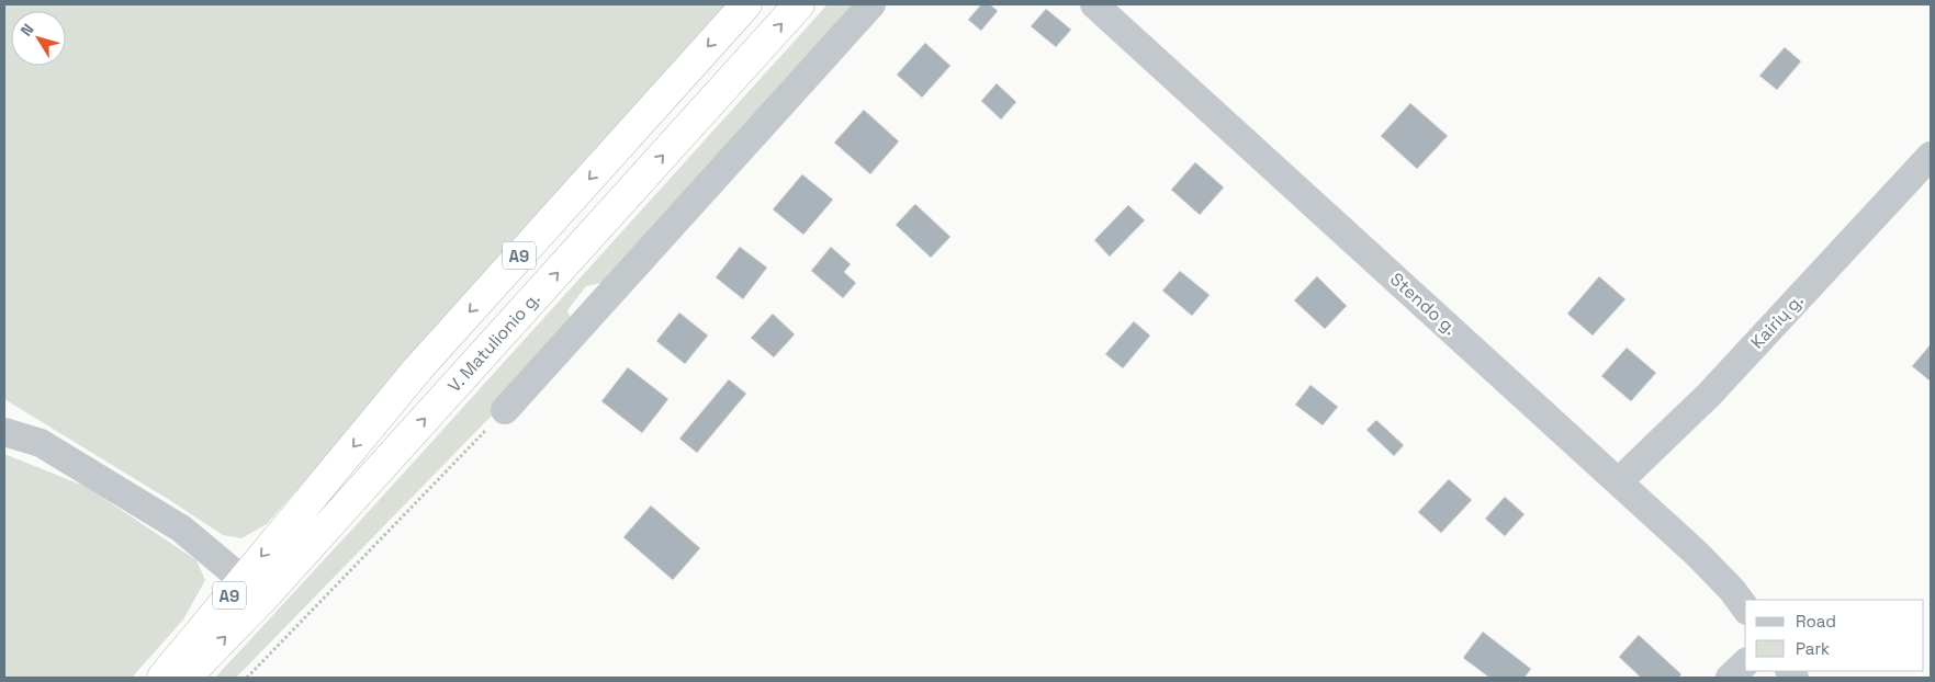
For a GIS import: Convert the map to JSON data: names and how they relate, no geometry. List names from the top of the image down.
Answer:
{
  "streets": {
    "highway": ["A9", "V. Matulionio g."],
    "street": ["Stendo g.", "Kairių g."]
  },
  "crossings": [
    ["Stendo g.", "Kairių g."]
  ],
  "legend": ["Road", "Park"],
  "north": "top left"
}
